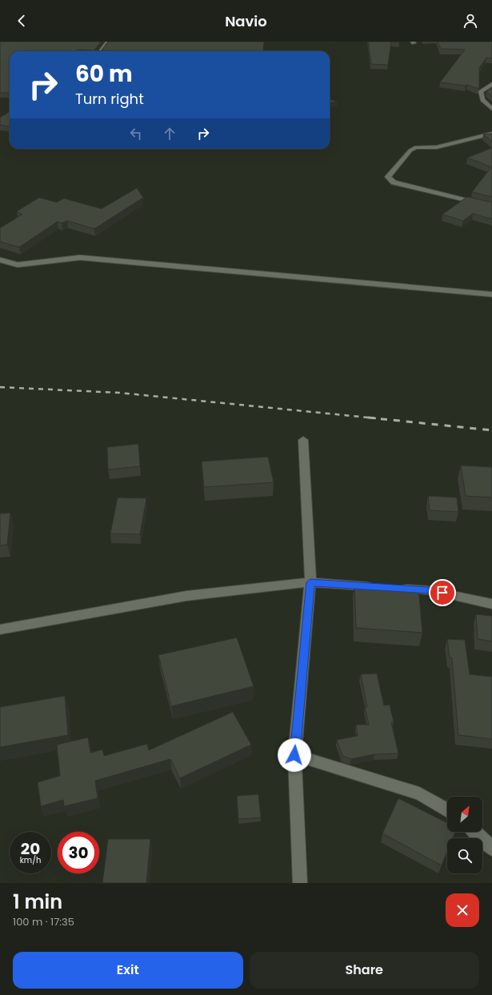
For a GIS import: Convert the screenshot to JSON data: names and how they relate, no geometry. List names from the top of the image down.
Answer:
{
  "north": "top right",
  "page": {
    "header": "Navio",
    "turn": ["60 m", "Turn right"],
    "speed": "20 km/h",
    "limit": "30",
    "heading": ["1 min", "100 m · 17:35"],
    "buttons": ["Exit", "Share"]
  }
}
